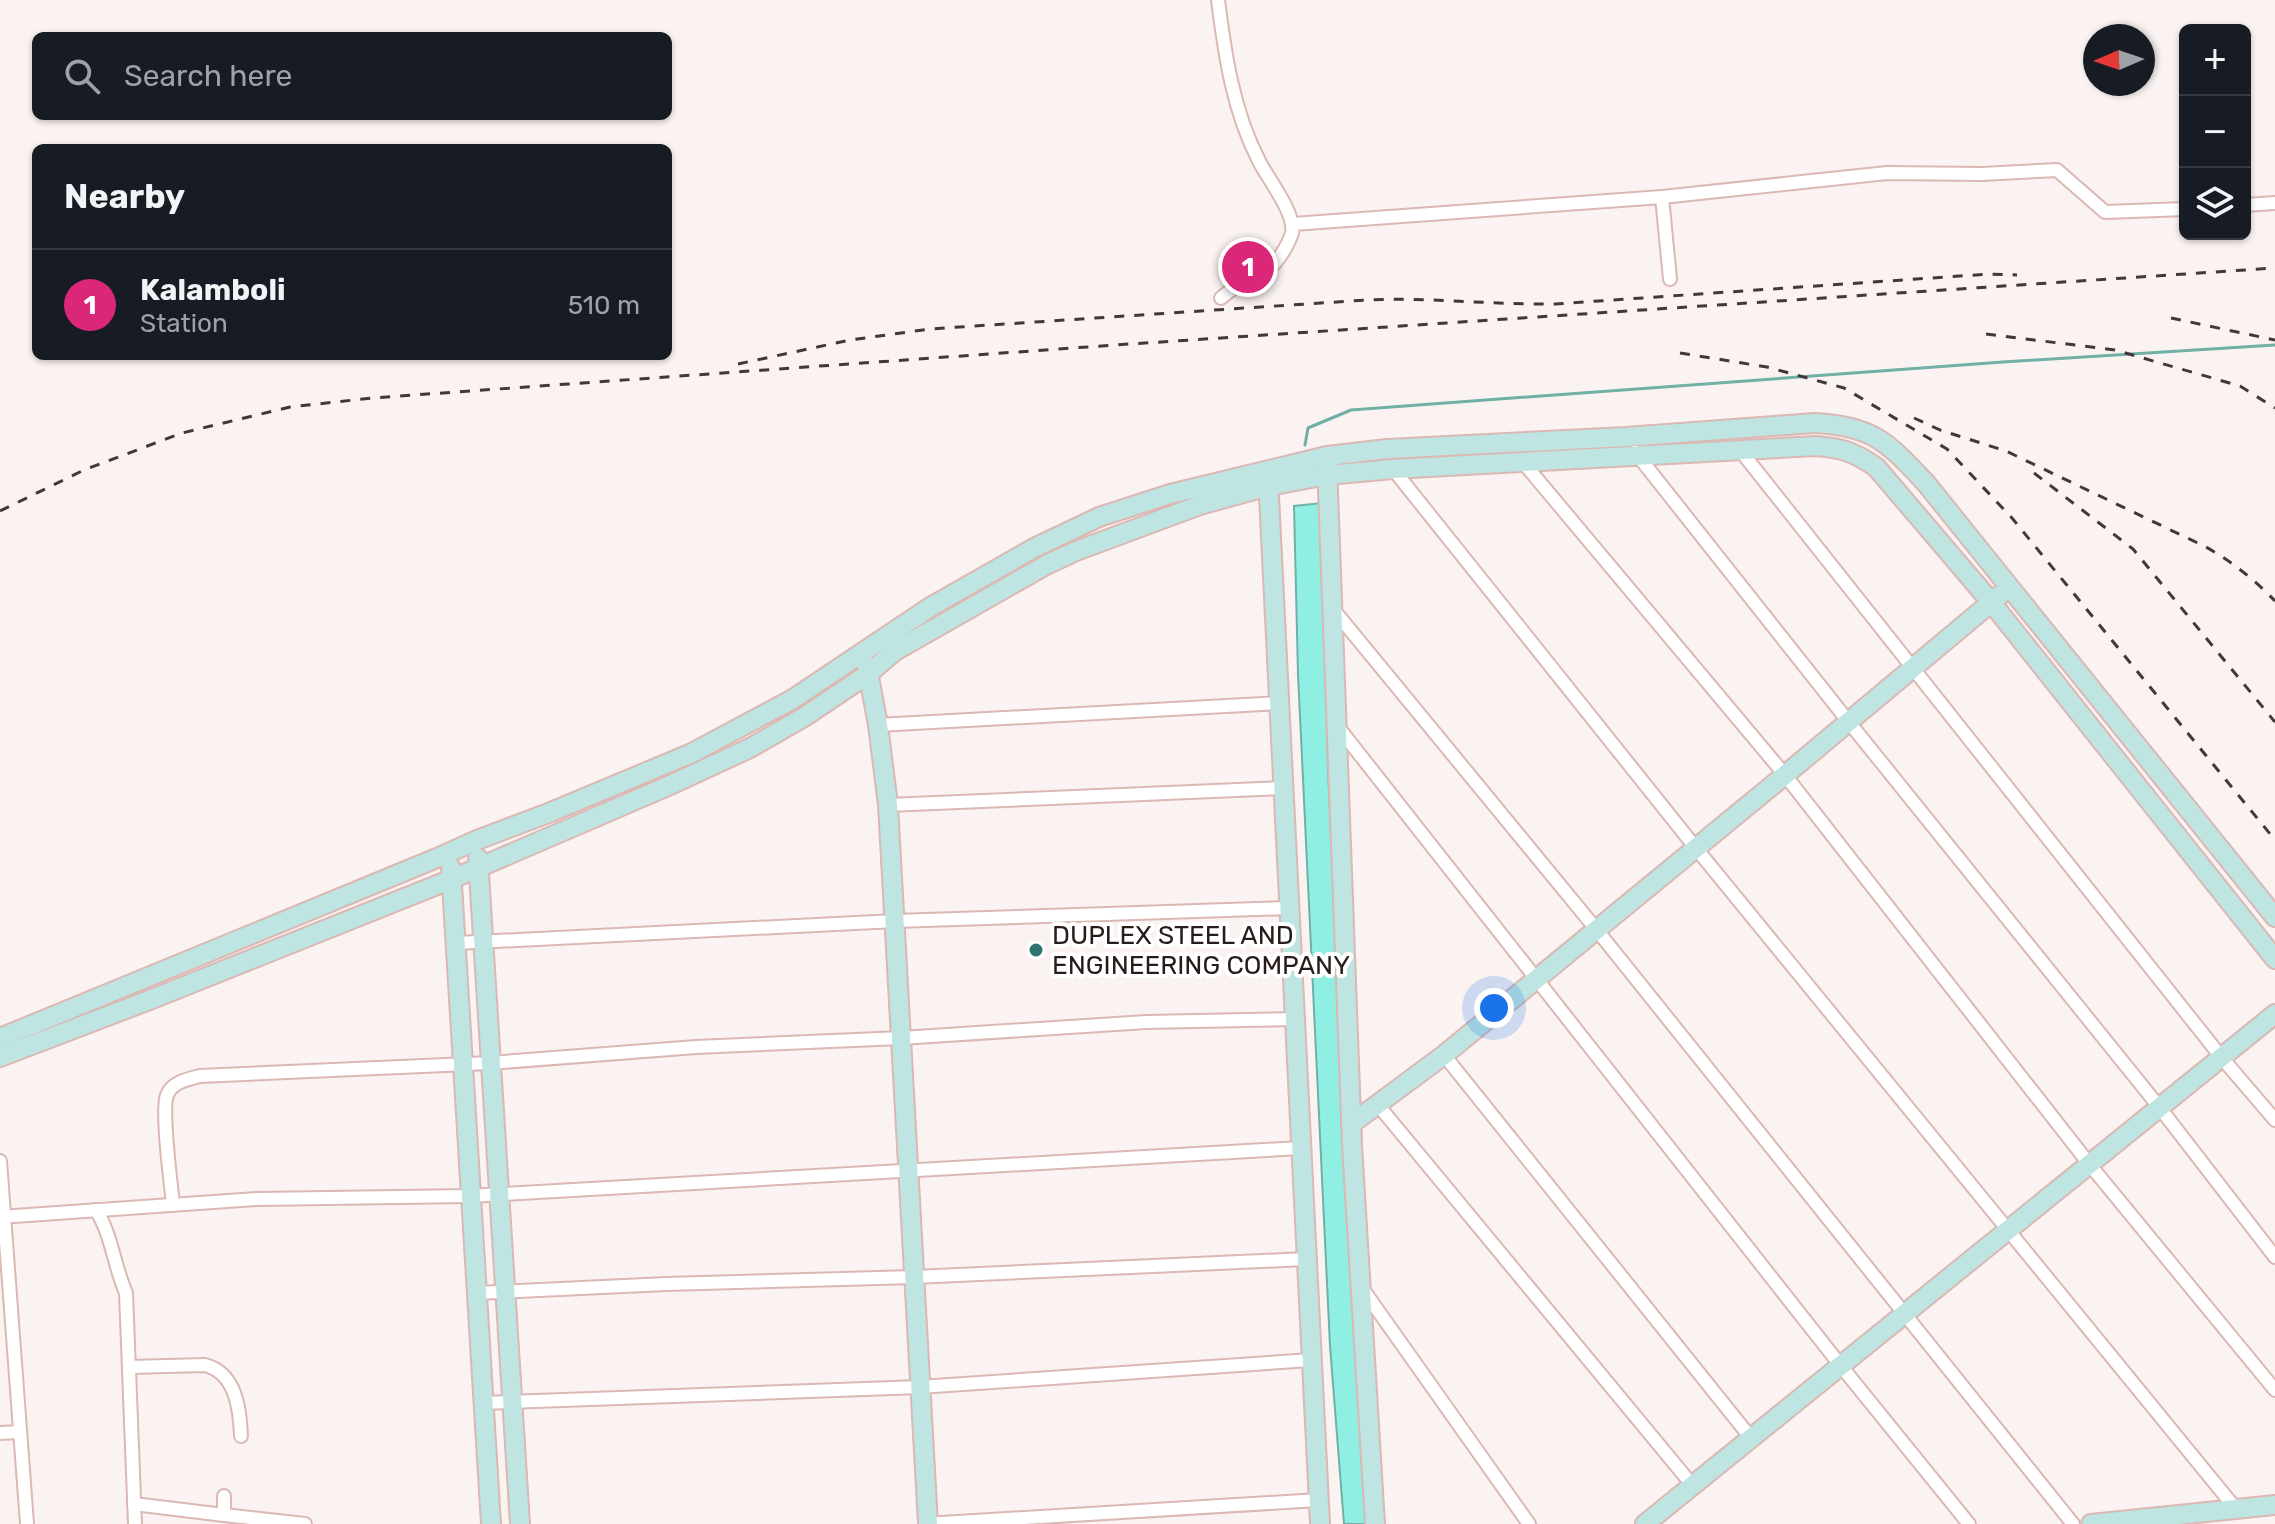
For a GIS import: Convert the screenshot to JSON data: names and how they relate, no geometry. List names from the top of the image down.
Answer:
{
  "places": ["DUPLEX STEEL AND ENGINEERING COMPANY"],
  "north": "left",
  "page": {
    "map_buttons": ["+", "−"],
    "search": "Search here",
    "heading": "Nearby",
    "pins": "1",
    "list": [
      {
        "mark": "1",
        "name": "Kalamboli",
        "note": "Station",
        "value": "510 m"
      }
    ]
  }
}
